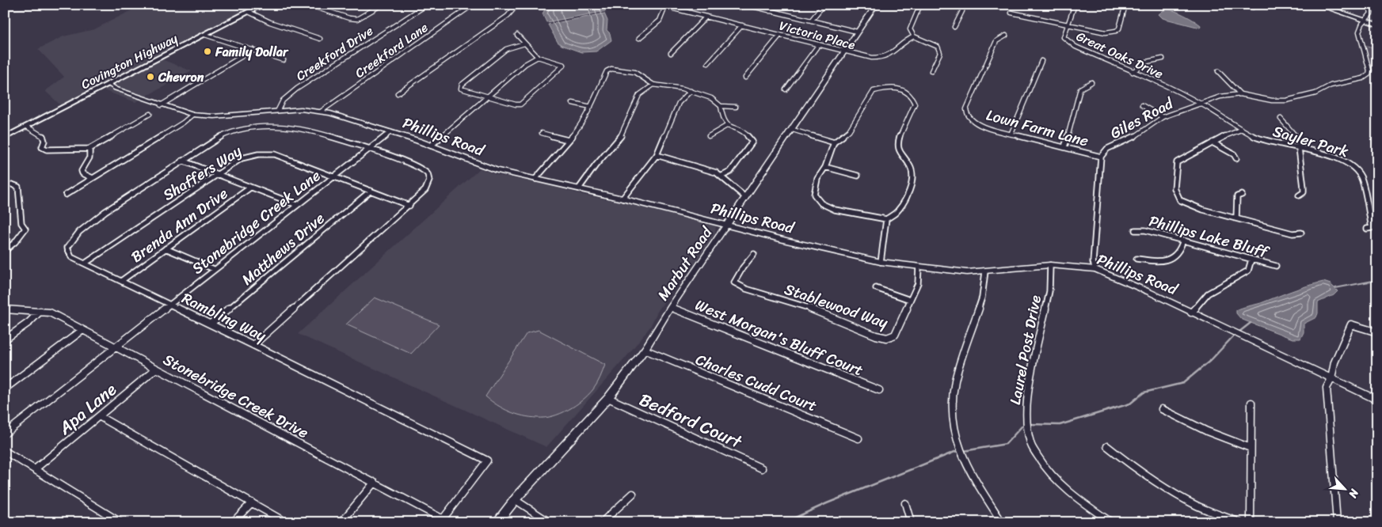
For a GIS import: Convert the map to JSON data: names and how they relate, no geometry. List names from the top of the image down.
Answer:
{
  "streets": {
    "main road": ["Covington Highway"],
    "street": [
      "Victoria Place",
      "Creekford Lane",
      "Creekford Drive",
      "Great Oaks Drive",
      "Giles Road",
      "Lown Farm Lane",
      "Phillips Road",
      "Sayler Park",
      "Shaffers Way",
      "Stonebridge Creek Lane",
      "Brenda Ann Drive",
      "Phillips Lake Bluff",
      "Matthews Drive",
      "Marbut Road",
      "Stablewood Way",
      "Rambling Way",
      "West Morgan's Bluff Court",
      "Laurel Post Drive",
      "Charles Cudd Court",
      "Stonebridge Creek Drive",
      "Apa Lane",
      "Bedford Court"
    ]
  },
  "crossings": [
    ["Victoria Place", "Marbut Road"],
    ["Creekford Lane", "Phillips Road"],
    ["Creekford Drive", "Phillips Road"],
    ["Great Oaks Drive", "Giles Road"],
    ["Great Oaks Drive", "Sayler Park"],
    ["Covington Highway", "Phillips Road"],
    ["Giles Road", "Lown Farm Lane"],
    ["Giles Road", "Phillips Road"],
    ["Giles Road", "Sayler Park"],
    ["Phillips Road", "Stonebridge Creek Lane"],
    ["Phillips Road", "Marbut Road"],
    ["Phillips Road", "Stablewood Way"],
    ["Phillips Road", "Laurel Post Drive"],
    ["Shaffers Way", "Stonebridge Creek Lane"],
    ["Shaffers Way", "Matthews Drive"],
    ["Shaffers Way", "Rambling Way"],
    ["Stonebridge Creek Lane", "Rambling Way"],
    ["Stonebridge Creek Lane", "Stonebridge Creek Drive"],
    ["Brenda Ann Drive", "Rambling Way"],
    ["Matthews Drive", "Rambling Way"],
    ["Marbut Road", "West Morgan's Bluff Court"],
    ["Marbut Road", "Charles Cudd Court"],
    ["Marbut Road", "Bedford Court"],
    ["Rambling Way", "Stonebridge Creek Drive"],
    ["Stonebridge Creek Drive", "Apa Lane"]
  ],
  "places": ["Family Dollar", "Chevron"],
  "north": "bottom right"
}
